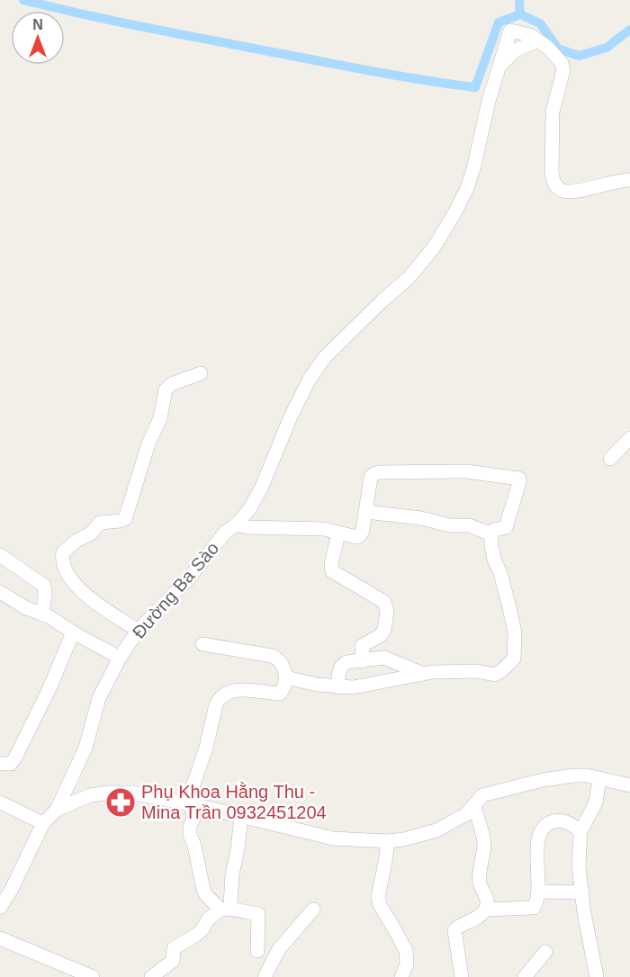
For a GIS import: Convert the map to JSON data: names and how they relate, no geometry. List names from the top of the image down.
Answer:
{
  "streets": {
    "street": ["Đường Ba Sào"]
  },
  "places": {
    "pharmacy": ["Phụ Khoa Hằng Thu - Mina Trần 0932451204"]
  },
  "north": "top"
}
